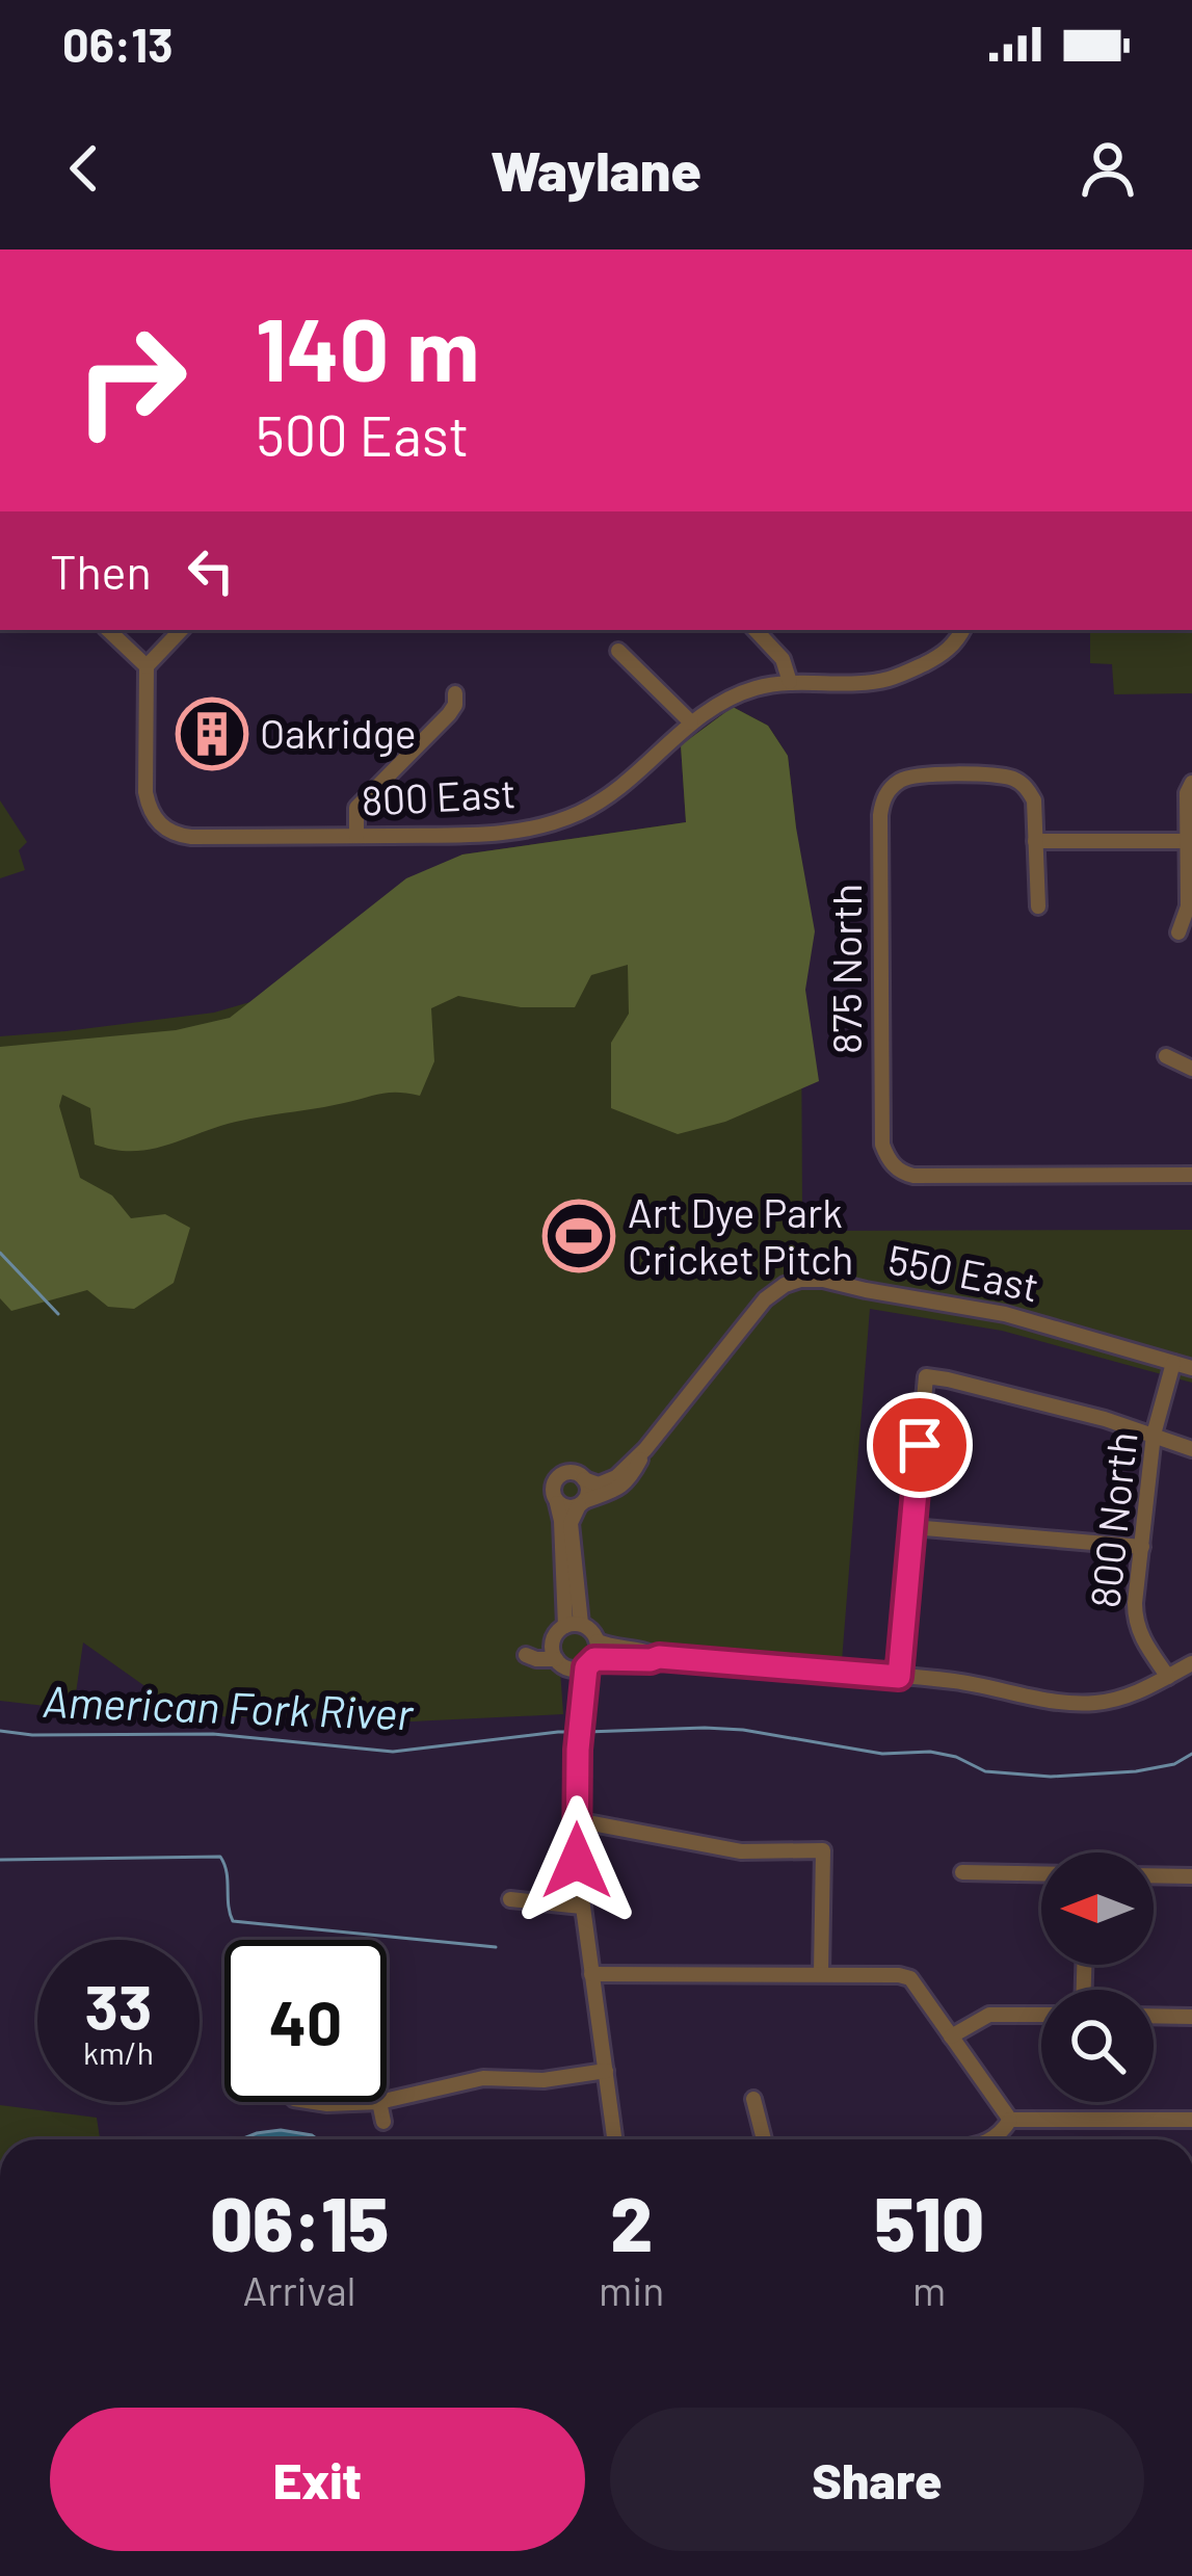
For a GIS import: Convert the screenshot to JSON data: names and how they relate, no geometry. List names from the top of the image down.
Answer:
{
  "streets": {
    "street": [
      "800 East",
      "875 North",
      "550 East",
      "800 North"
    ]
  },
  "crossings": [
    ["550 East", "800 North"]
  ],
  "water": ["American Fork River"],
  "places": {
    "building": ["Oakridge"],
    "sports": ["Art Dye Park Cricket Pitch"]
  },
  "north": "left",
  "page": {
    "status": "06:13",
    "header": "Waylane",
    "turn": ["140 m", "500 East"],
    "then": "Then",
    "speed": "33 km/h",
    "limit": "40",
    "eta": [
      "06:15",
      "Arrival",
      "2",
      "min",
      "510",
      "m"
    ],
    "buttons": ["Exit", "Share"]
  }
}
